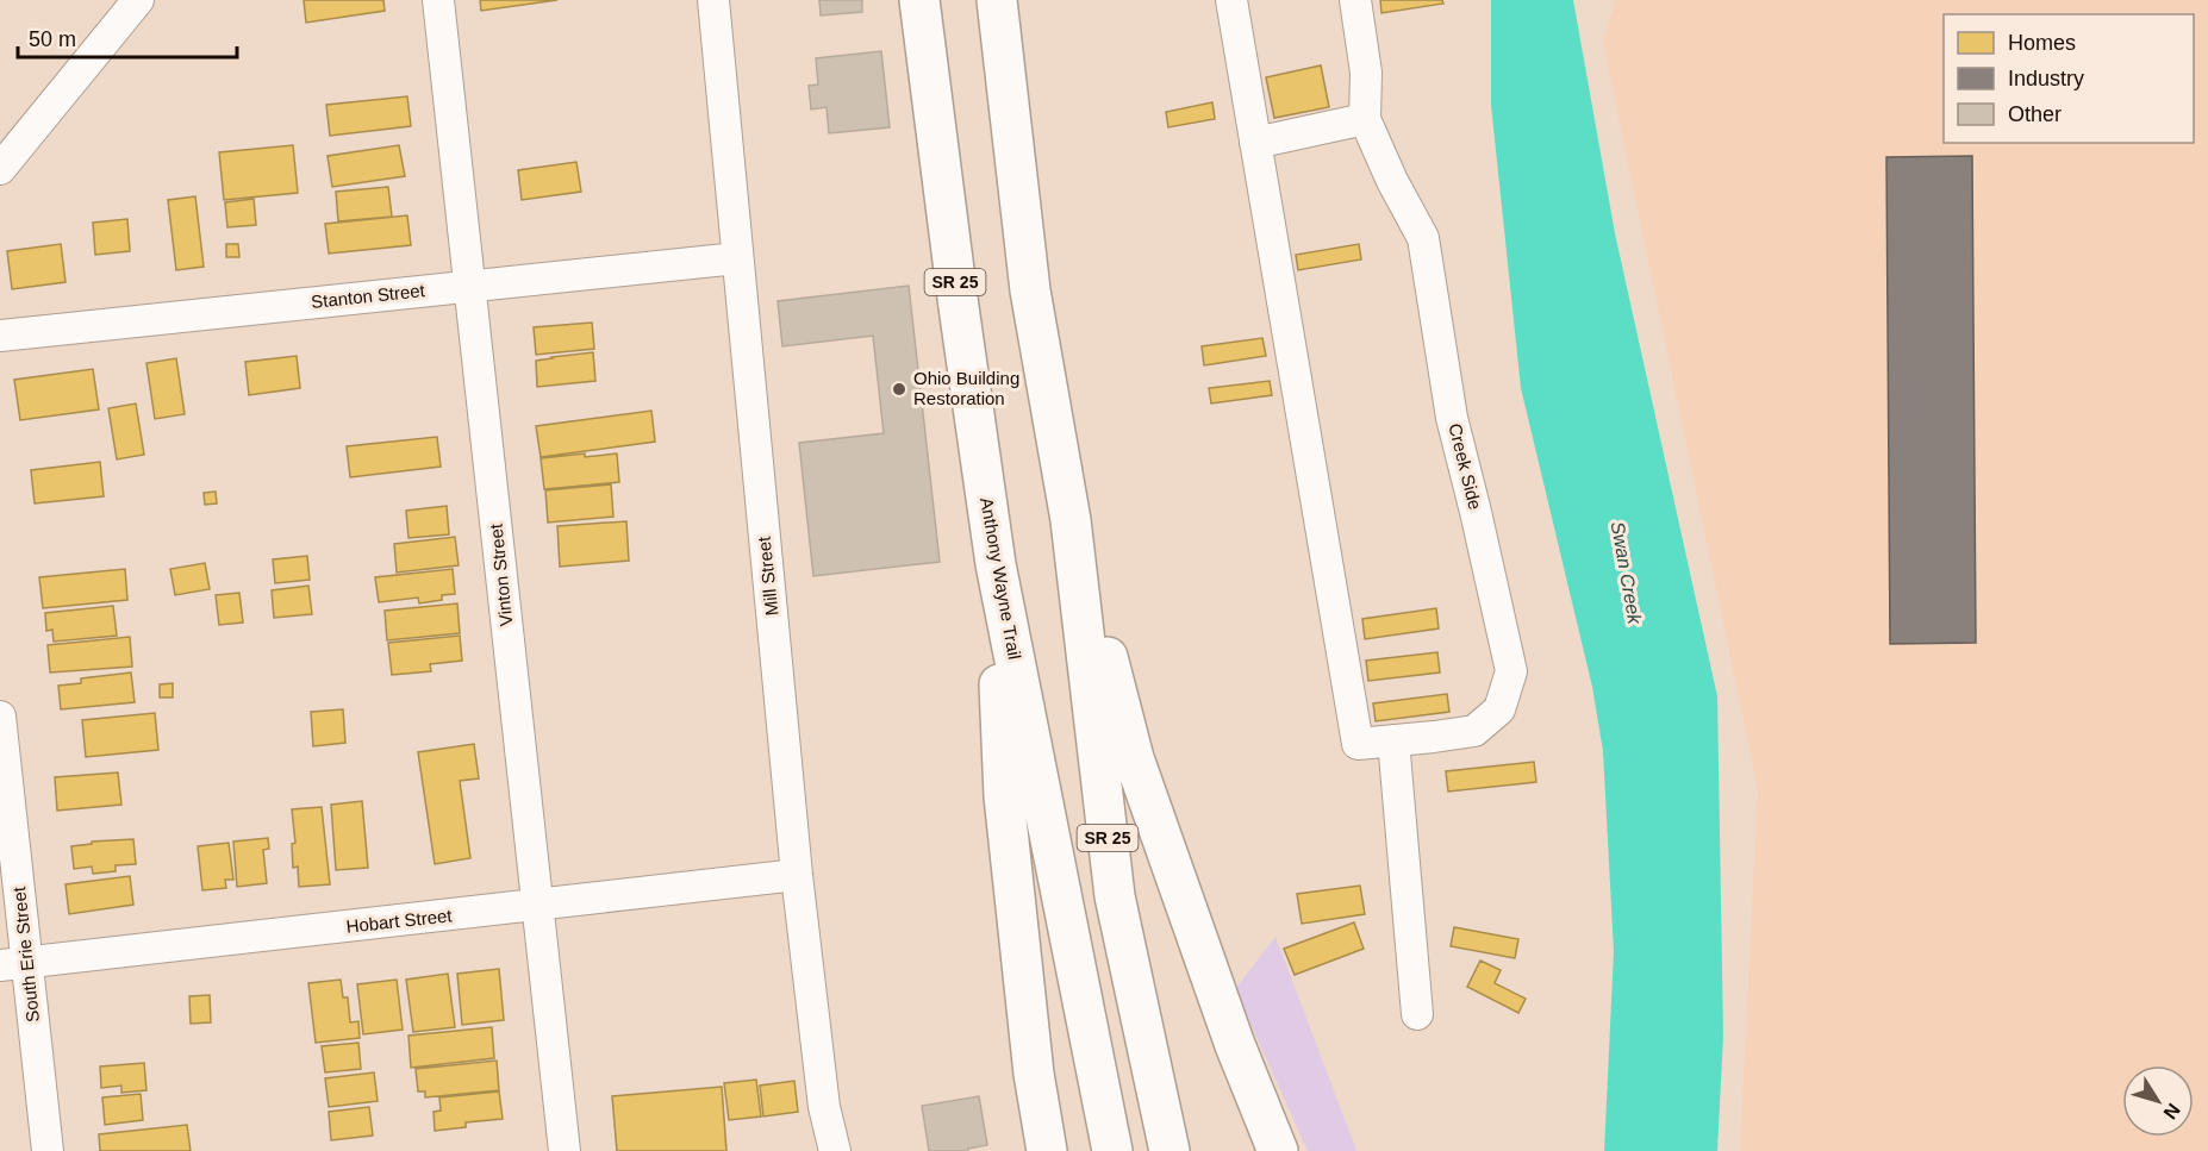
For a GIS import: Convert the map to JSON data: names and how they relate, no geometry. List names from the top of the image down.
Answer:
{
  "streets": {
    "highway": ["SR 25", "Anthony Wayne Trail"],
    "street": [
      "Stanton Street",
      "Creek Side",
      "Vinton Street",
      "Mill Street",
      "Hobart Street",
      "South Erie Street"
    ]
  },
  "crossings": [
    ["Stanton Street", "Vinton Street"],
    ["Stanton Street", "Mill Street"],
    ["Vinton Street", "Hobart Street"],
    ["Mill Street", "Hobart Street"],
    ["Hobart Street", "South Erie Street"]
  ],
  "water": ["Swan Creek"],
  "places": ["Ohio Building Restoration"],
  "legend": ["Homes", "Industry", "Other"],
  "scale_bar": "50 m",
  "north": "bottom right"
}
